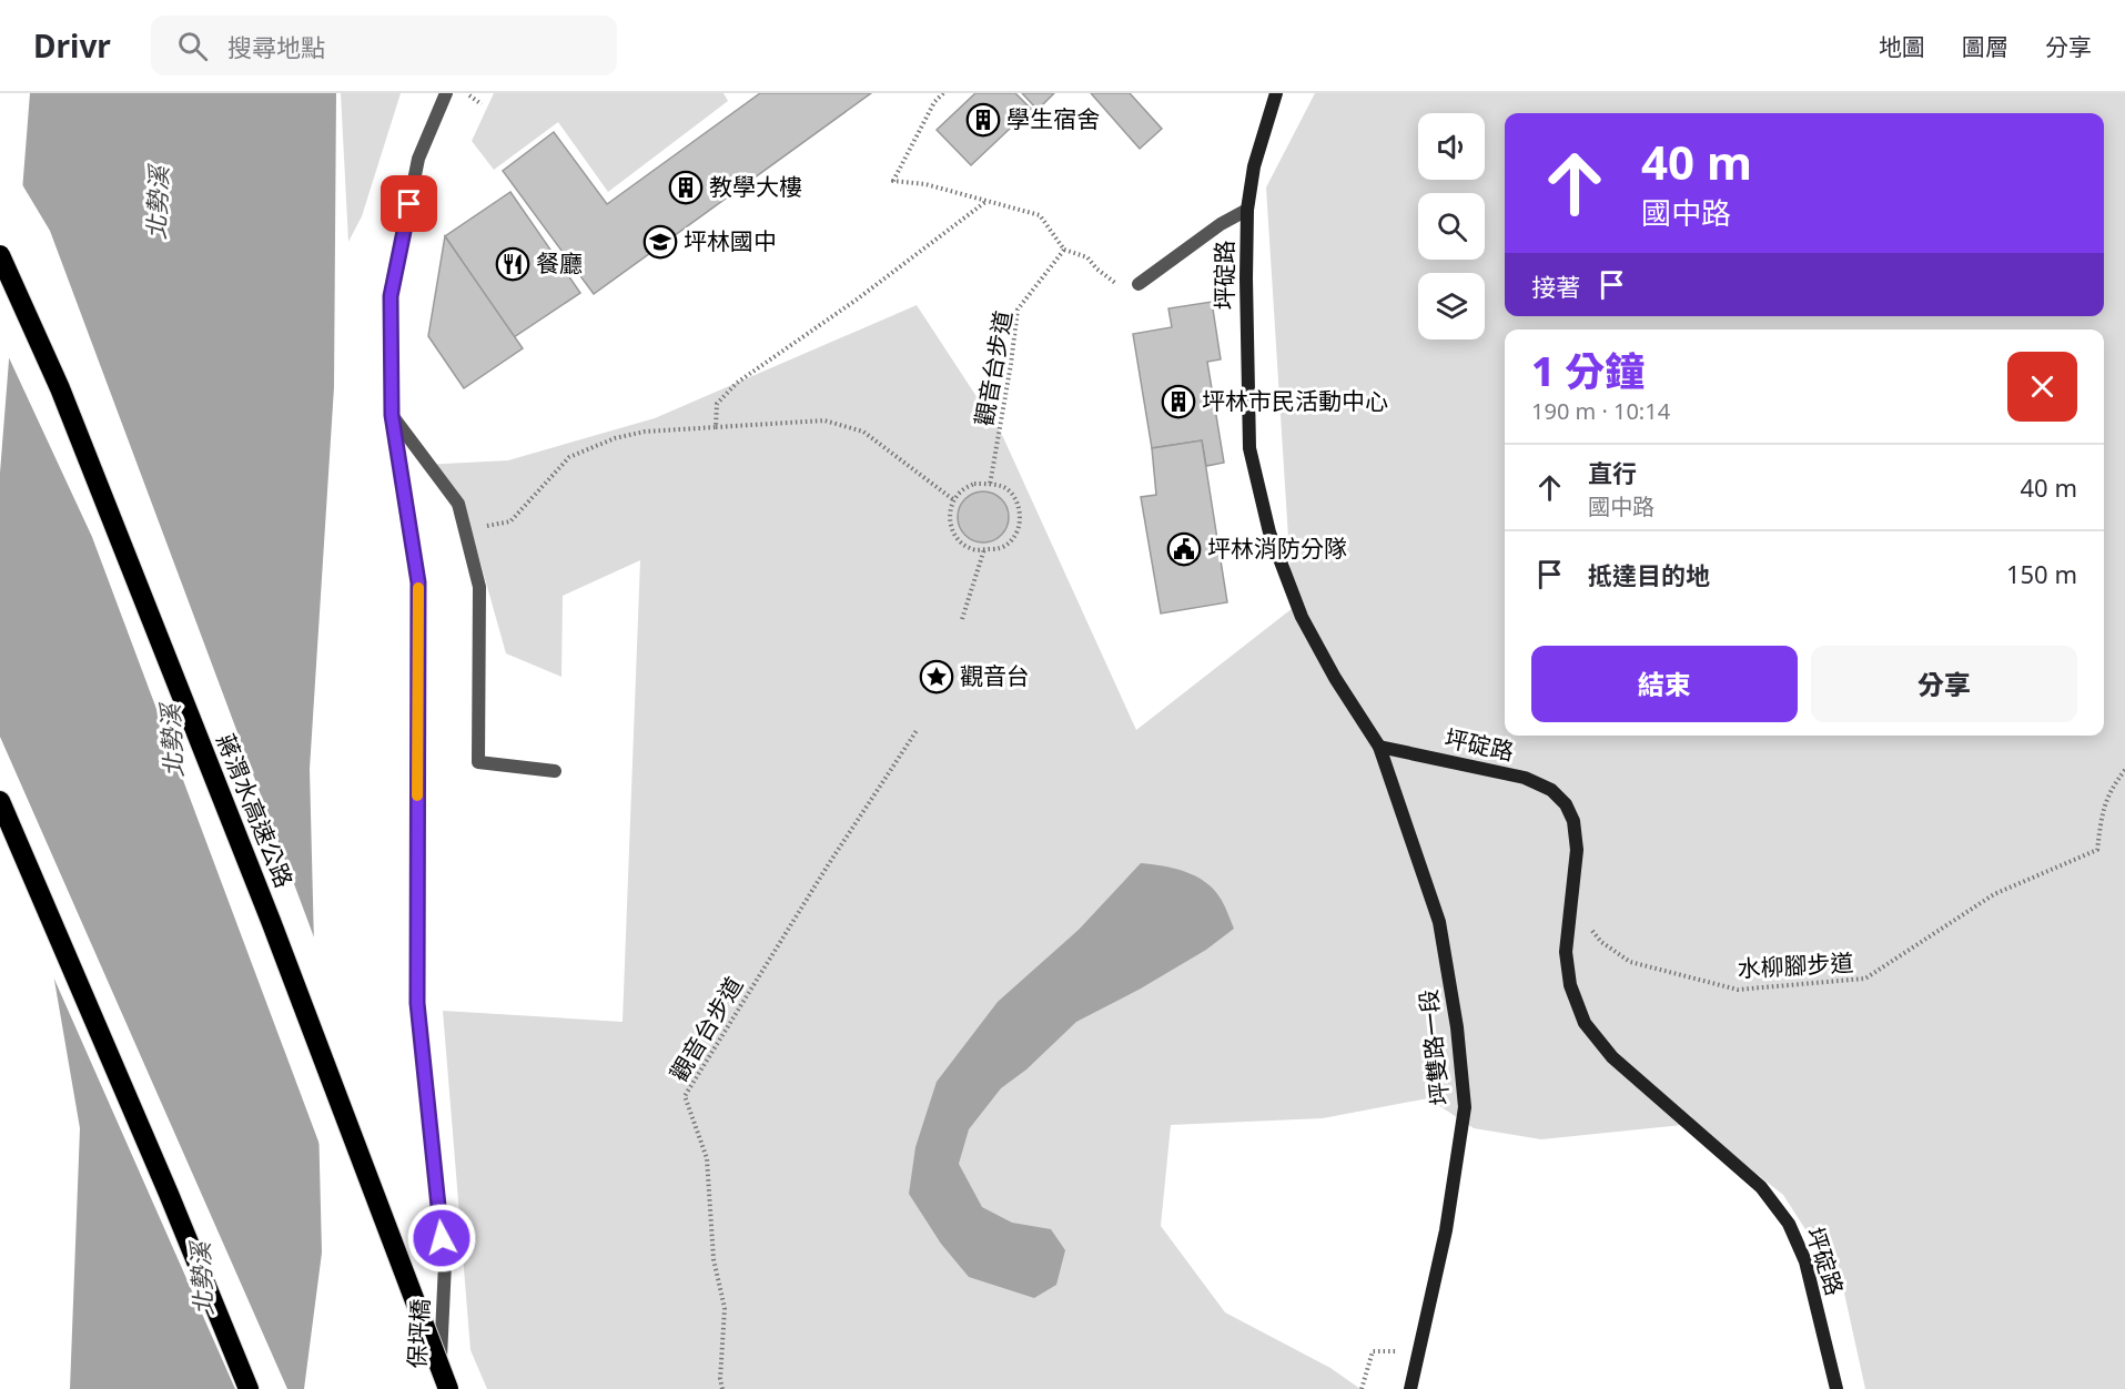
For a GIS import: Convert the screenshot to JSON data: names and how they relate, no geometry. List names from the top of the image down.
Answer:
{
  "streets": {
    "highway": ["蔣渭水高速公路"],
    "main road": ["坪碇路", "坪雙路一段"],
    "street": ["保坪橋"],
    "path": ["觀音台步道", "水柳腳步道"]
  },
  "crossings": [
    ["坪碇路", "坪雙路一段"]
  ],
  "water": ["北勢溪"],
  "places": {
    "building": ["學生宿舍", "教學大樓", "坪林市民活動中心"],
    "school or university": ["坪林國中"],
    "restaurant": ["餐廳"],
    "public building": ["坪林消防分隊"],
    "place": ["觀音台"]
  },
  "page": {
    "header": "Drivr",
    "search": "搜尋地點",
    "nav": ["地圖", "圖層", "分享"],
    "turn": ["40 m", "國中路"],
    "then": "接著",
    "heading": ["1 分鐘", "190 m · 10:14"],
    "list": [
      {
        "name": "直行",
        "note": "國中路",
        "value": "40 m"
      },
      {
        "name": "抵達目的地",
        "value": "150 m"
      }
    ],
    "buttons": ["結束", "分享"]
  }
}
